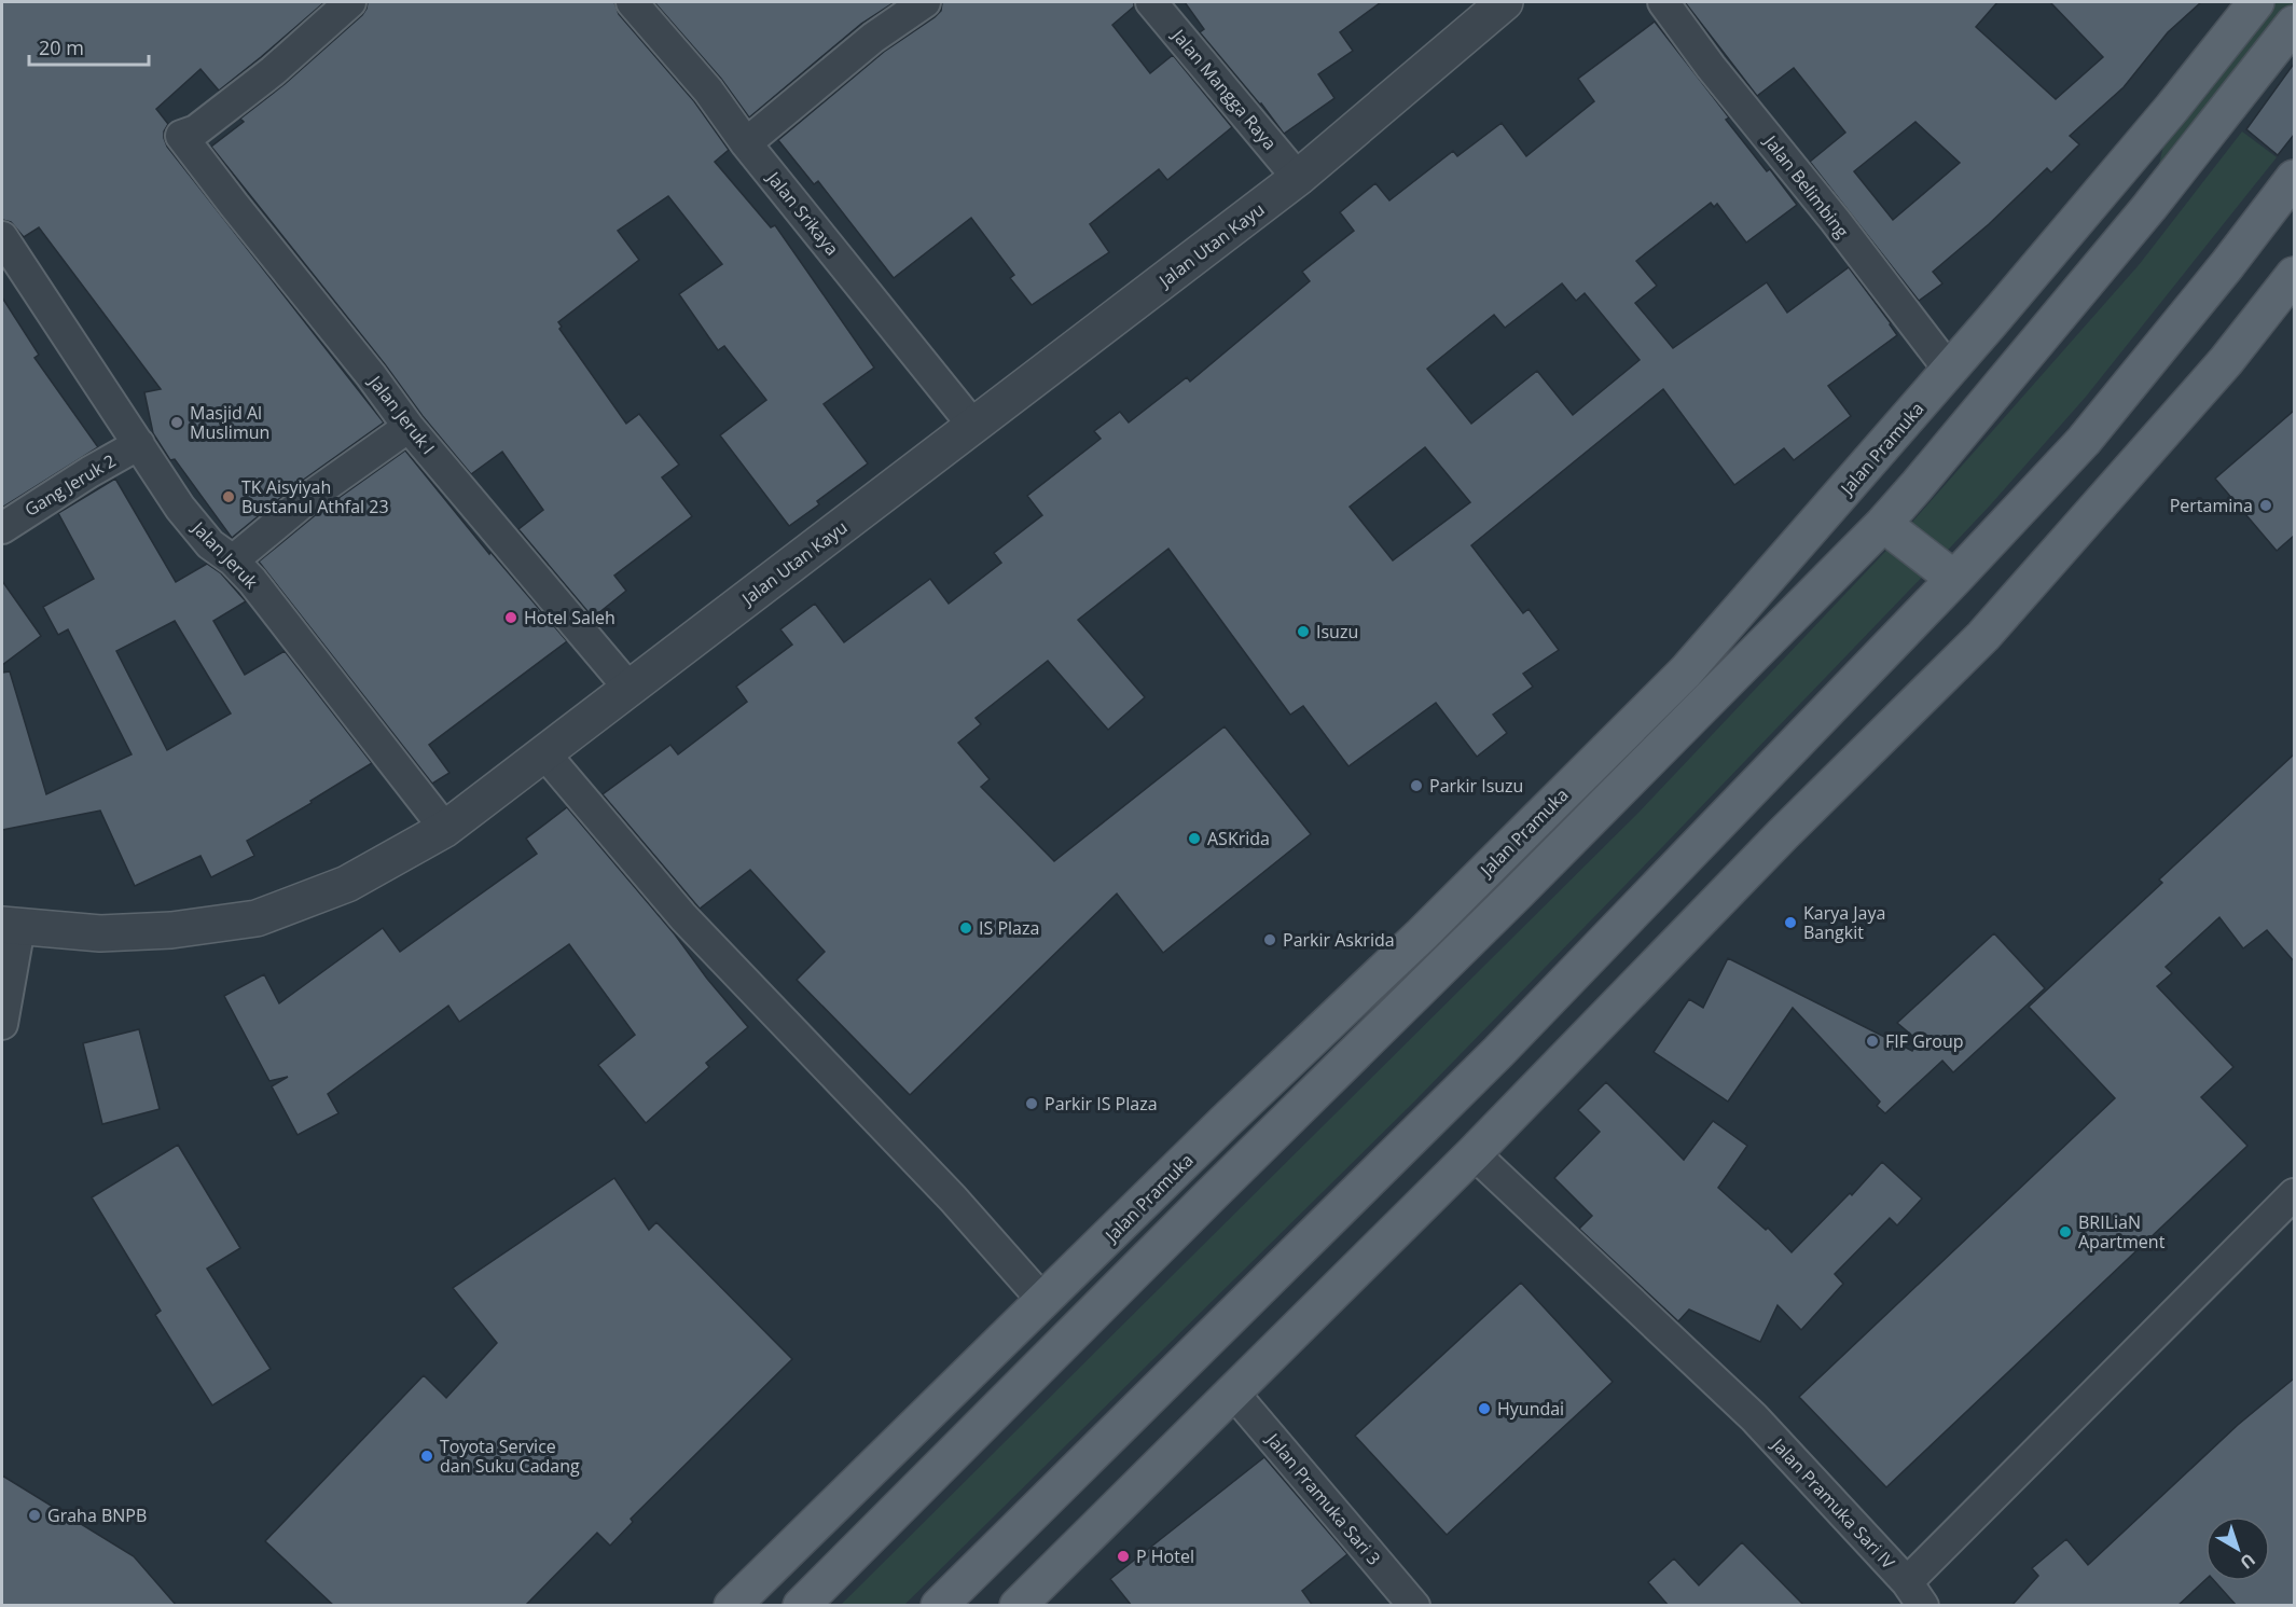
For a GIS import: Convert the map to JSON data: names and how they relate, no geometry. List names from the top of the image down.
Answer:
{
  "streets": {
    "main road": ["Jalan Pramuka"],
    "street": [
      "Jalan Mangga Raya",
      "Jalan Belimbing",
      "Jalan Srikaya",
      "Jalan Utan Kayu",
      "Jalan Jeruk I",
      "Gang Jeruk 2",
      "Jalan Jeruk",
      "Jalan Pramuka Sari 3",
      "Jalan Pramuka Sari IV"
    ]
  },
  "crossings": [
    ["Jalan Mangga Raya", "Jalan Utan Kayu"],
    ["Jalan Belimbing", "Jalan Pramuka"],
    ["Jalan Srikaya", "Jalan Utan Kayu"],
    ["Jalan Utan Kayu", "Jalan Jeruk I"],
    ["Jalan Utan Kayu", "Jalan Jeruk"],
    ["Gang Jeruk 2", "Jalan Jeruk"]
  ],
  "places": [
    "Masjid Al Muslimun",
    "TK Aisyiyah Bustanul Athfal 23",
    "Pertamina",
    "Hotel Saleh",
    "Isuzu",
    "Parkir Isuzu",
    "ASKrida",
    "Karya Jaya Bangkit",
    "IS Plaza",
    "Parkir Askrida",
    "FIF Group",
    "Parkir IS Plaza",
    "BRILiaN Apartment",
    "Hyundai",
    "Toyota Service dan Suku Cadang",
    "Graha BNPB",
    "P Hotel"
  ],
  "scale_bar": "20 m",
  "north": "bottom right"
}
